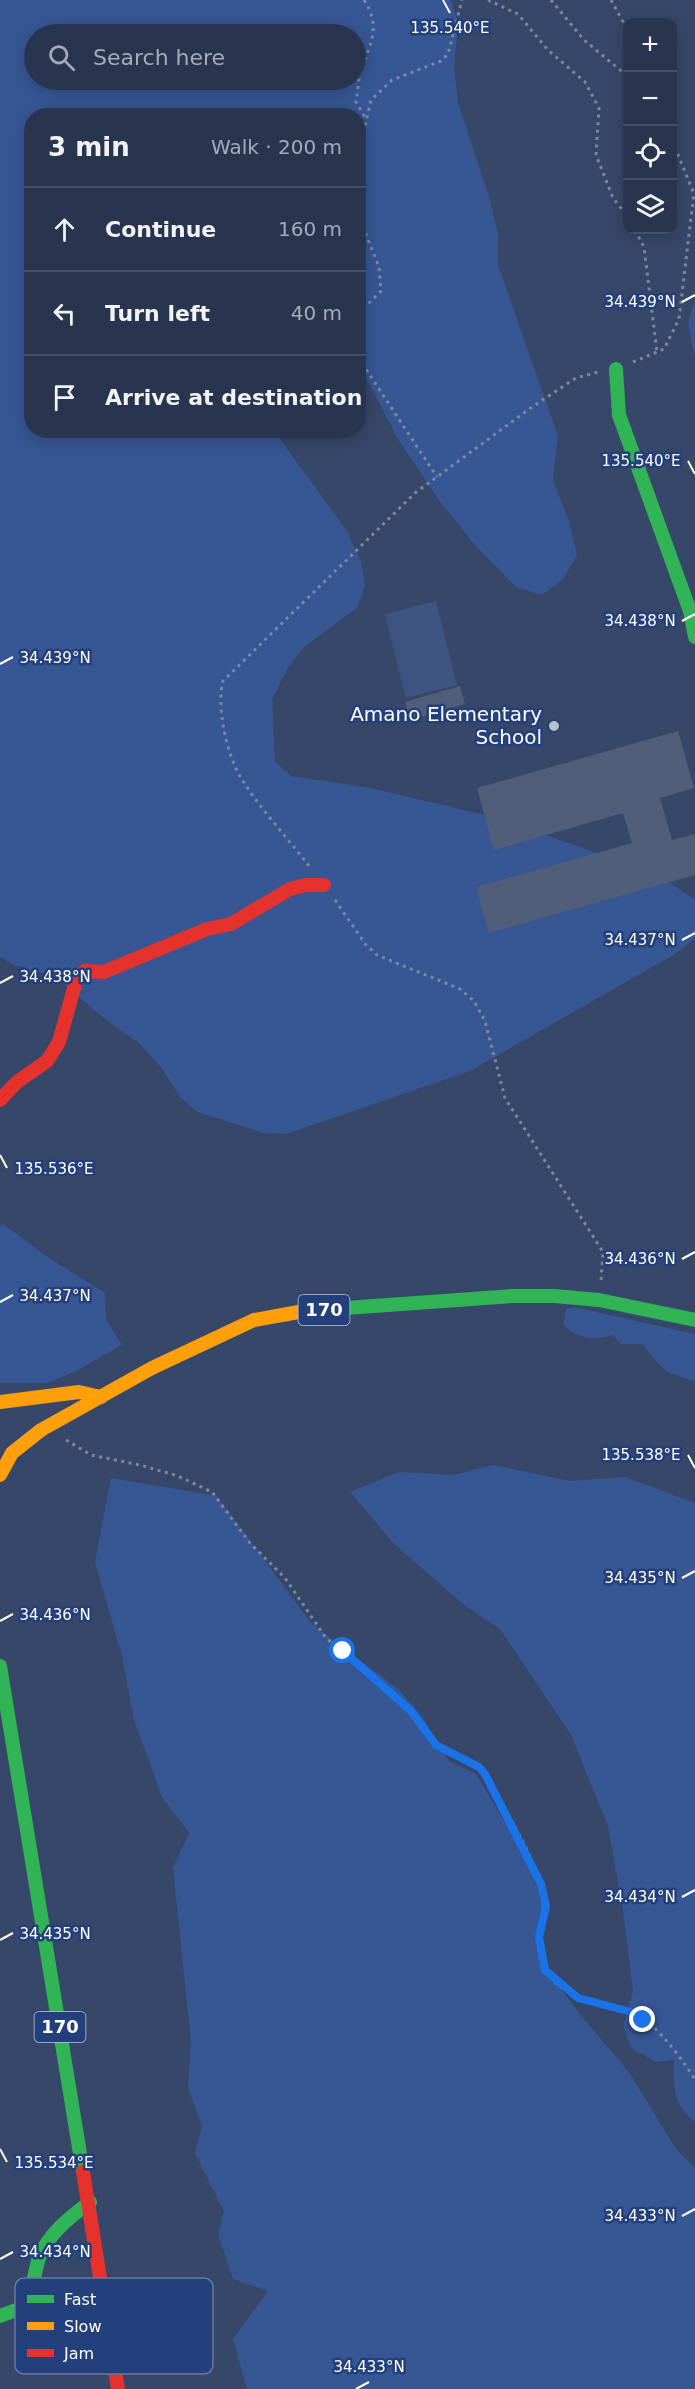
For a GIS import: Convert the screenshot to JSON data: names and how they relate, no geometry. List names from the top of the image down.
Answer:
{
  "streets": {
    "main road": ["170"]
  },
  "places": ["Amano Elementary School"],
  "legend": ["Fast", "Slow", "Jam"],
  "page": {
    "map_buttons": ["+", "−"],
    "search": "Search here",
    "heading": ["3 min", "Walk · 200 m"],
    "list": [
      ["Continue", "160 m"],
      ["Turn left", "40 m"],
      "Arrive at destination"
    ]
  },
  "coordinates": [
    "135.540°E",
    "34.439°N",
    "34.438°N",
    "34.437°N",
    "135.536°E",
    "34.436°N",
    "135.538°E",
    "34.435°N",
    "34.434°N",
    "135.534°E",
    "34.433°N"
  ]
}
